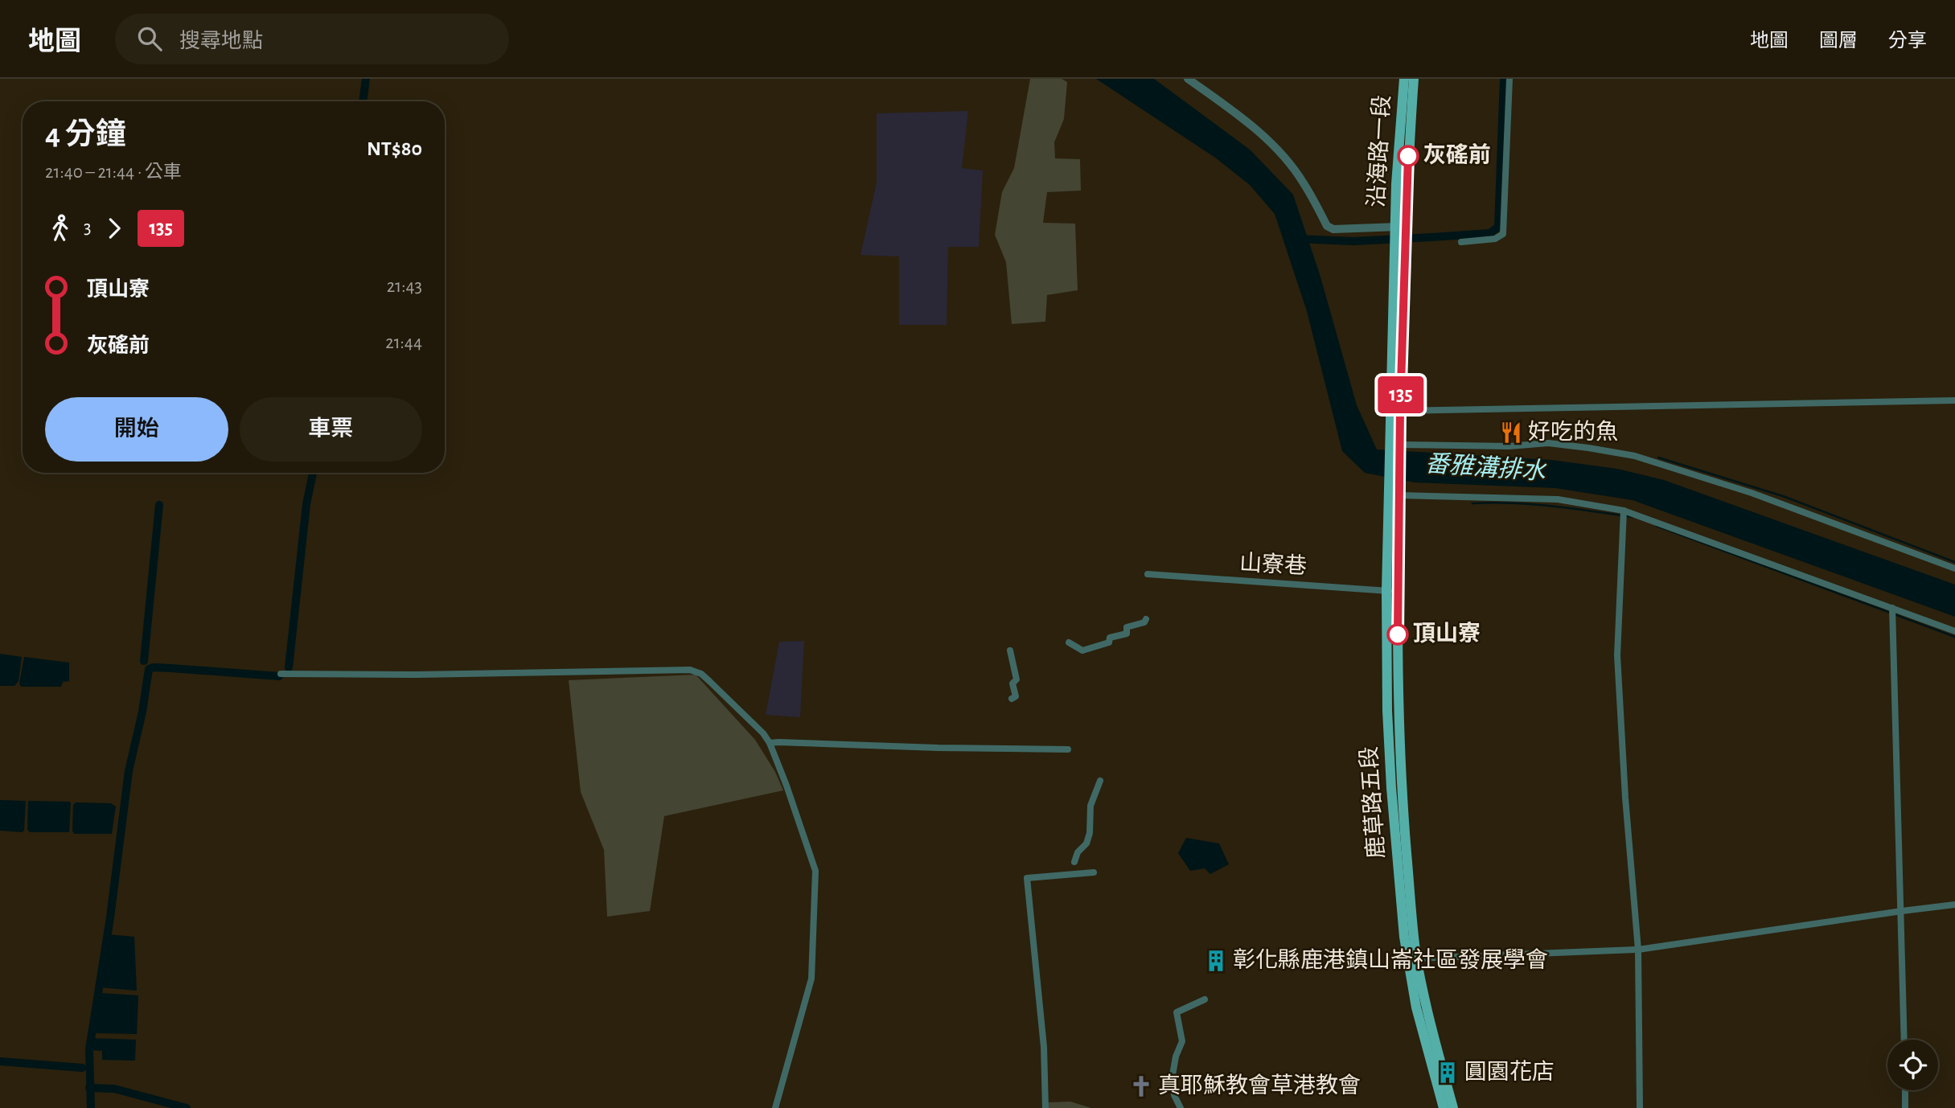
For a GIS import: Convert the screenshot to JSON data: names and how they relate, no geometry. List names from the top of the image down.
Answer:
{
  "streets": {
    "main road": ["沿海路一段", "鹿草路五段"],
    "street": ["山寮巷"]
  },
  "crossings": [
    ["山寮巷", "鹿草路五段"]
  ],
  "water": ["番雅溝排水"],
  "places": {
    "other": ["灰磘前", "頂山寮"],
    "restaurant": ["好吃的魚"],
    "building": ["彰化縣鹿港鎮山崙社區發展學會", "圓園花店"],
    "church": ["真耶穌教會草港教會"]
  },
  "lines": ["bus line 135"],
  "page": {
    "header": "地圖",
    "search": "搜尋地點",
    "nav": ["地圖", "圖層", "分享"],
    "on_map": "135",
    "heading": ["4 分鐘", "21:40 – 21:44 · 公車", "NT$80"],
    "legs": ["3", "135"],
    "list": [
      {
        "name": "頂山寮",
        "value": "21:43"
      },
      {
        "name": "灰磘前",
        "value": "21:44"
      }
    ],
    "buttons": ["開始", "車票"]
  }
}
